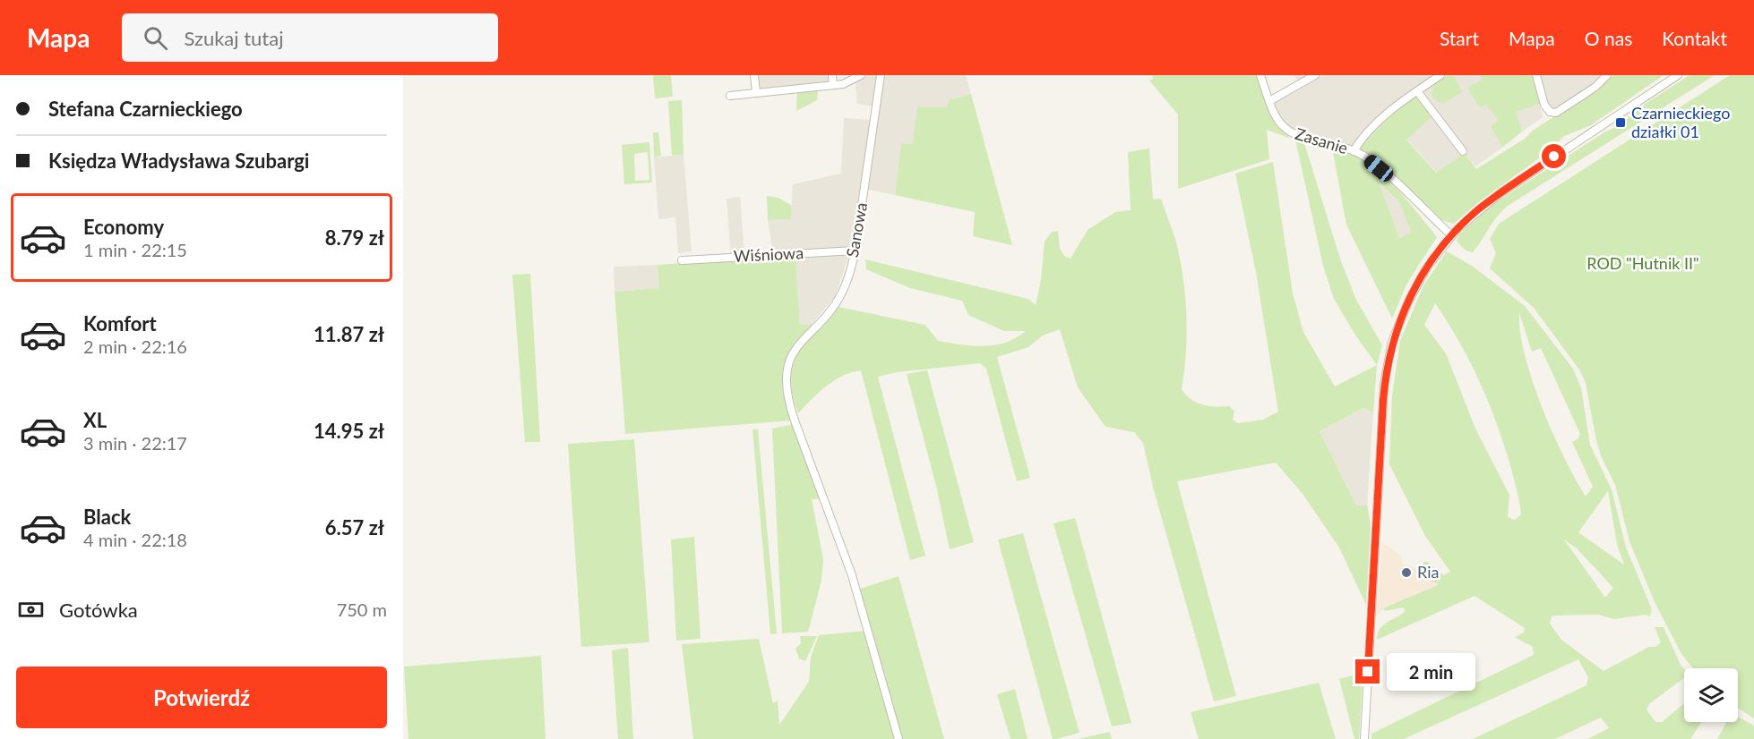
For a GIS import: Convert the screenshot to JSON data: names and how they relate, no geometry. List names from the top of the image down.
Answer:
{
  "streets": {
    "street": ["Zasanie", "Sanowa", "Wiśniowa"]
  },
  "crossings": [
    ["Sanowa", "Wiśniowa"]
  ],
  "parks": ["ROD \"Hutnik II\""],
  "places": {
    "transit": ["Czarnieckiego działki 01"],
    "other": ["Ria"]
  },
  "page": {
    "header": "Mapa",
    "search": "Szukaj tutaj",
    "nav": [
      "Start",
      "Mapa",
      "O nas",
      "Kontakt"
    ],
    "banner": ["Stefana Czarnieckiego", "Księdza Władysława Szubargi"],
    "list": [
      {
        "name": "Economy",
        "note": "1 min · 22:15",
        "value": "8.79 zł"
      },
      {
        "name": "Komfort",
        "note": "2 min · 22:16",
        "value": "11.87 zł"
      },
      {
        "name": "XL",
        "note": "3 min · 22:17",
        "value": "14.95 zł"
      },
      {
        "name": "Black",
        "note": "4 min · 22:18",
        "value": "6.57 zł"
      }
    ],
    "pay": ["Gotówka", "750 m"],
    "bubble": "2 min",
    "buttons": "Potwierdź"
  }
}
